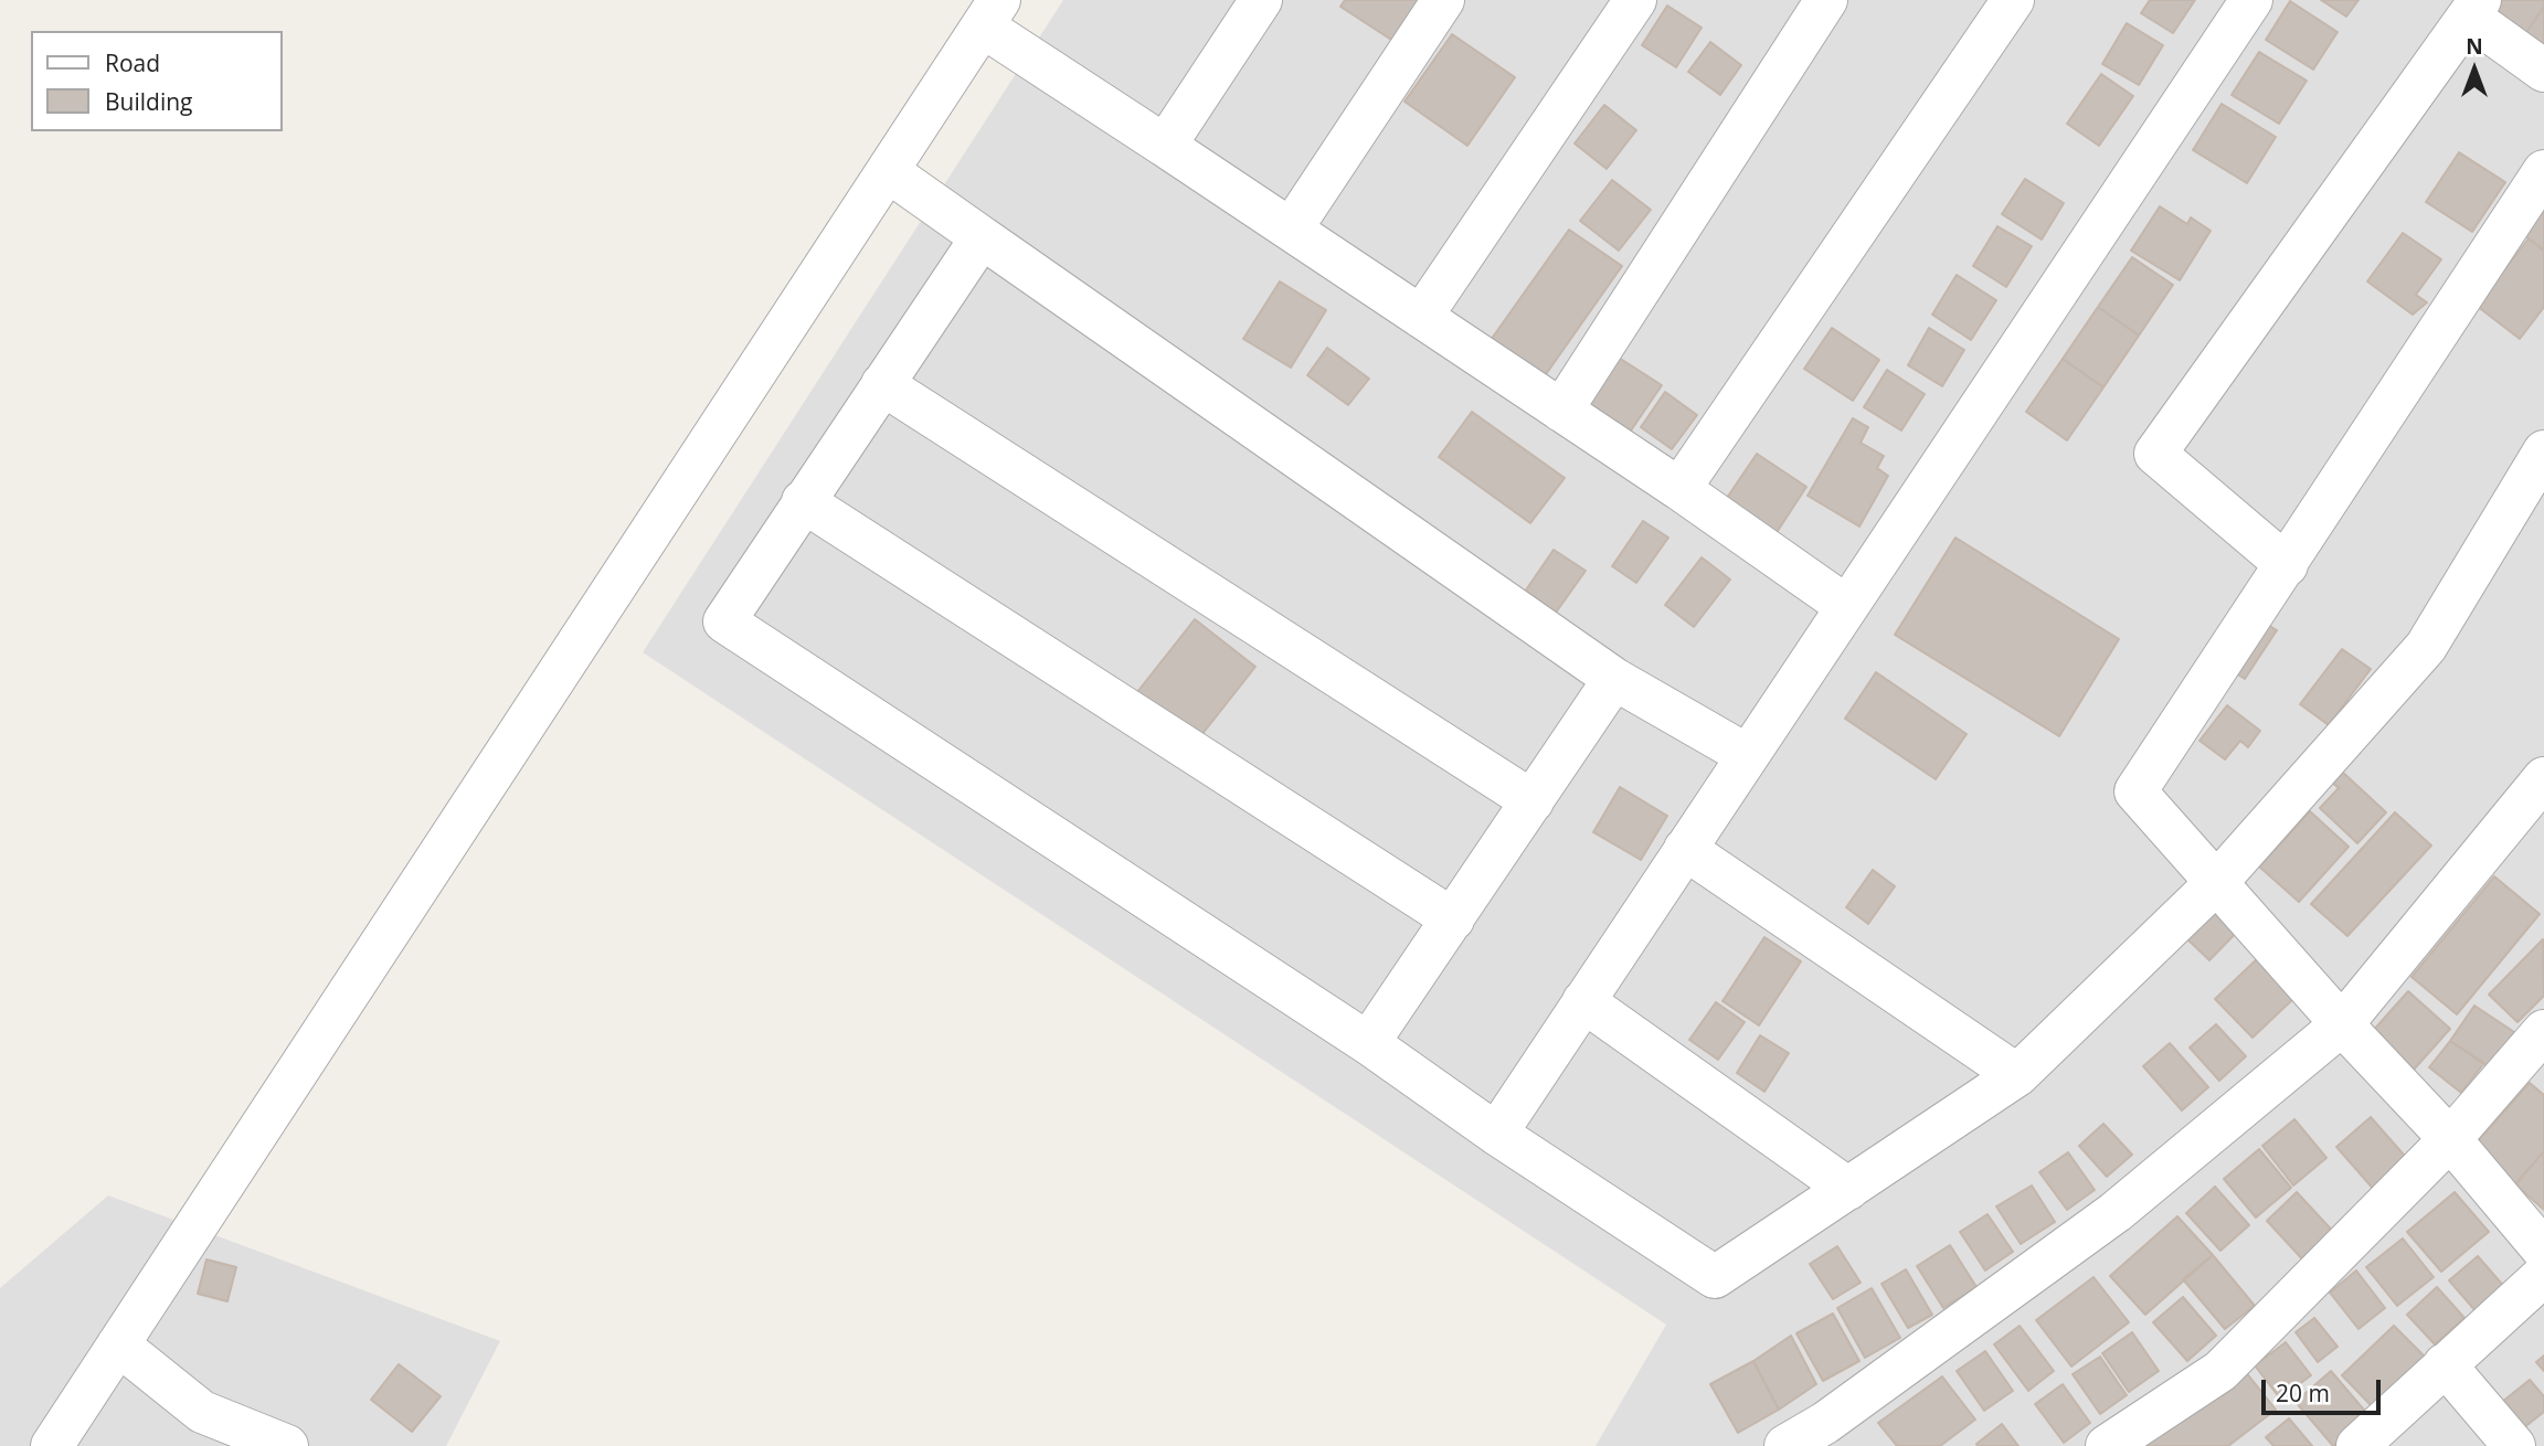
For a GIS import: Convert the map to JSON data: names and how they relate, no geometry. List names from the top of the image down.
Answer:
{
  "legend": ["Road", "Building"],
  "scale_bar": "20 m",
  "north": "top"
}
